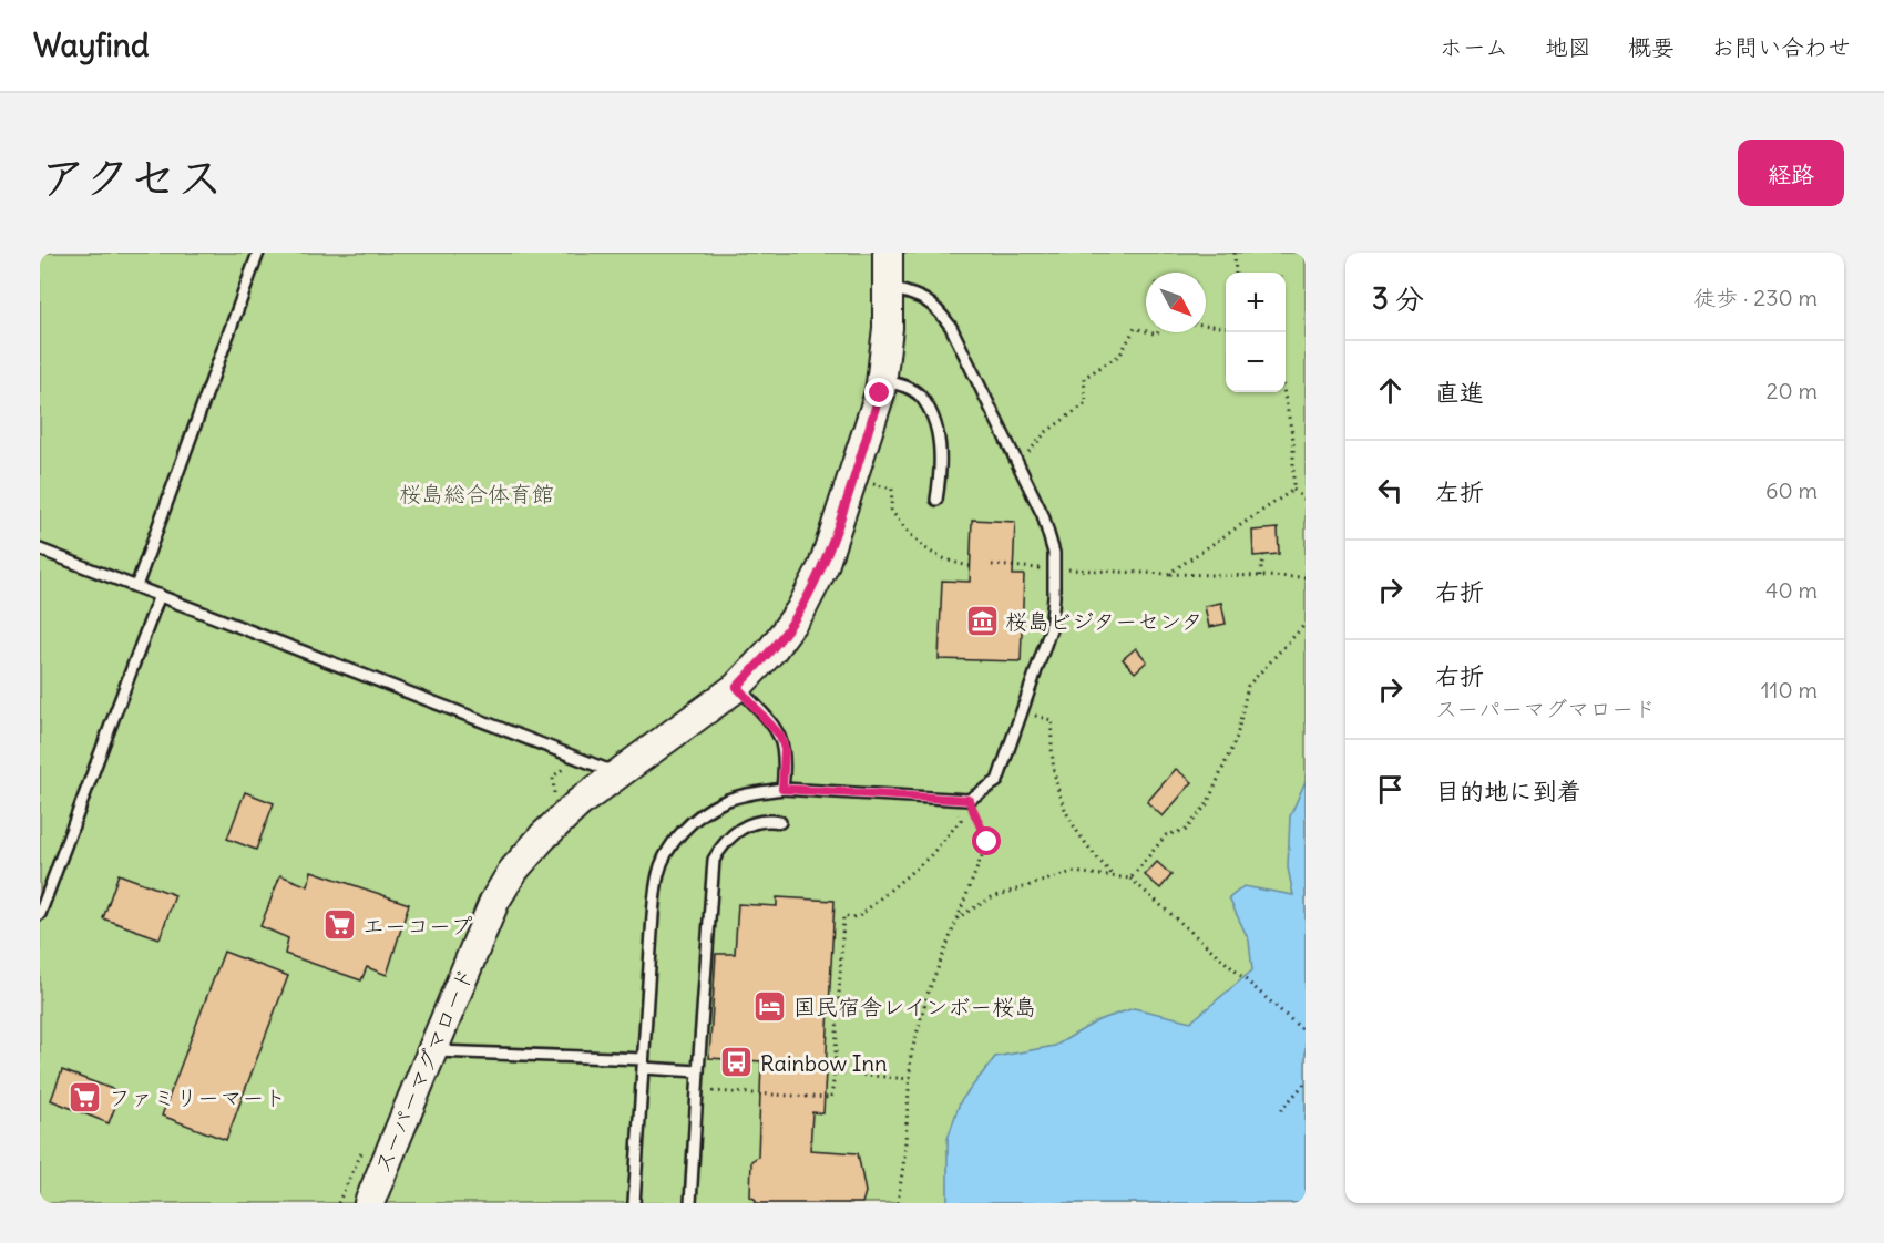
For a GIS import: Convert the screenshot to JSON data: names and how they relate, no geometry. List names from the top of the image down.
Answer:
{
  "streets": {
    "street": ["スーパーマグマロード"]
  },
  "parks": ["桜島総合体育館"],
  "places": {
    "museum": ["桜島ビジターセンタ"],
    "supermarket": ["エーコープ", "ファミリーマート"],
    "hotel": ["国民宿舎レインボー桜島"],
    "bus stop": ["Rainbow Inn"]
  },
  "north": "bottom right",
  "page": {
    "header": "Wayfind",
    "nav": [
      "ホーム",
      "地図",
      "概要",
      "お問い合わせ"
    ],
    "title": "アクセス",
    "buttons": "経路",
    "heading": ["3 分", "徒歩 · 230 m"],
    "map_buttons": ["+", "−"],
    "list": [
      ["直進", "20 m"],
      ["左折", "60 m"],
      ["右折", "40 m"],
      ["右折", "スーパーマグマロード", "110 m"],
      "目的地に到着"
    ]
  }
}
